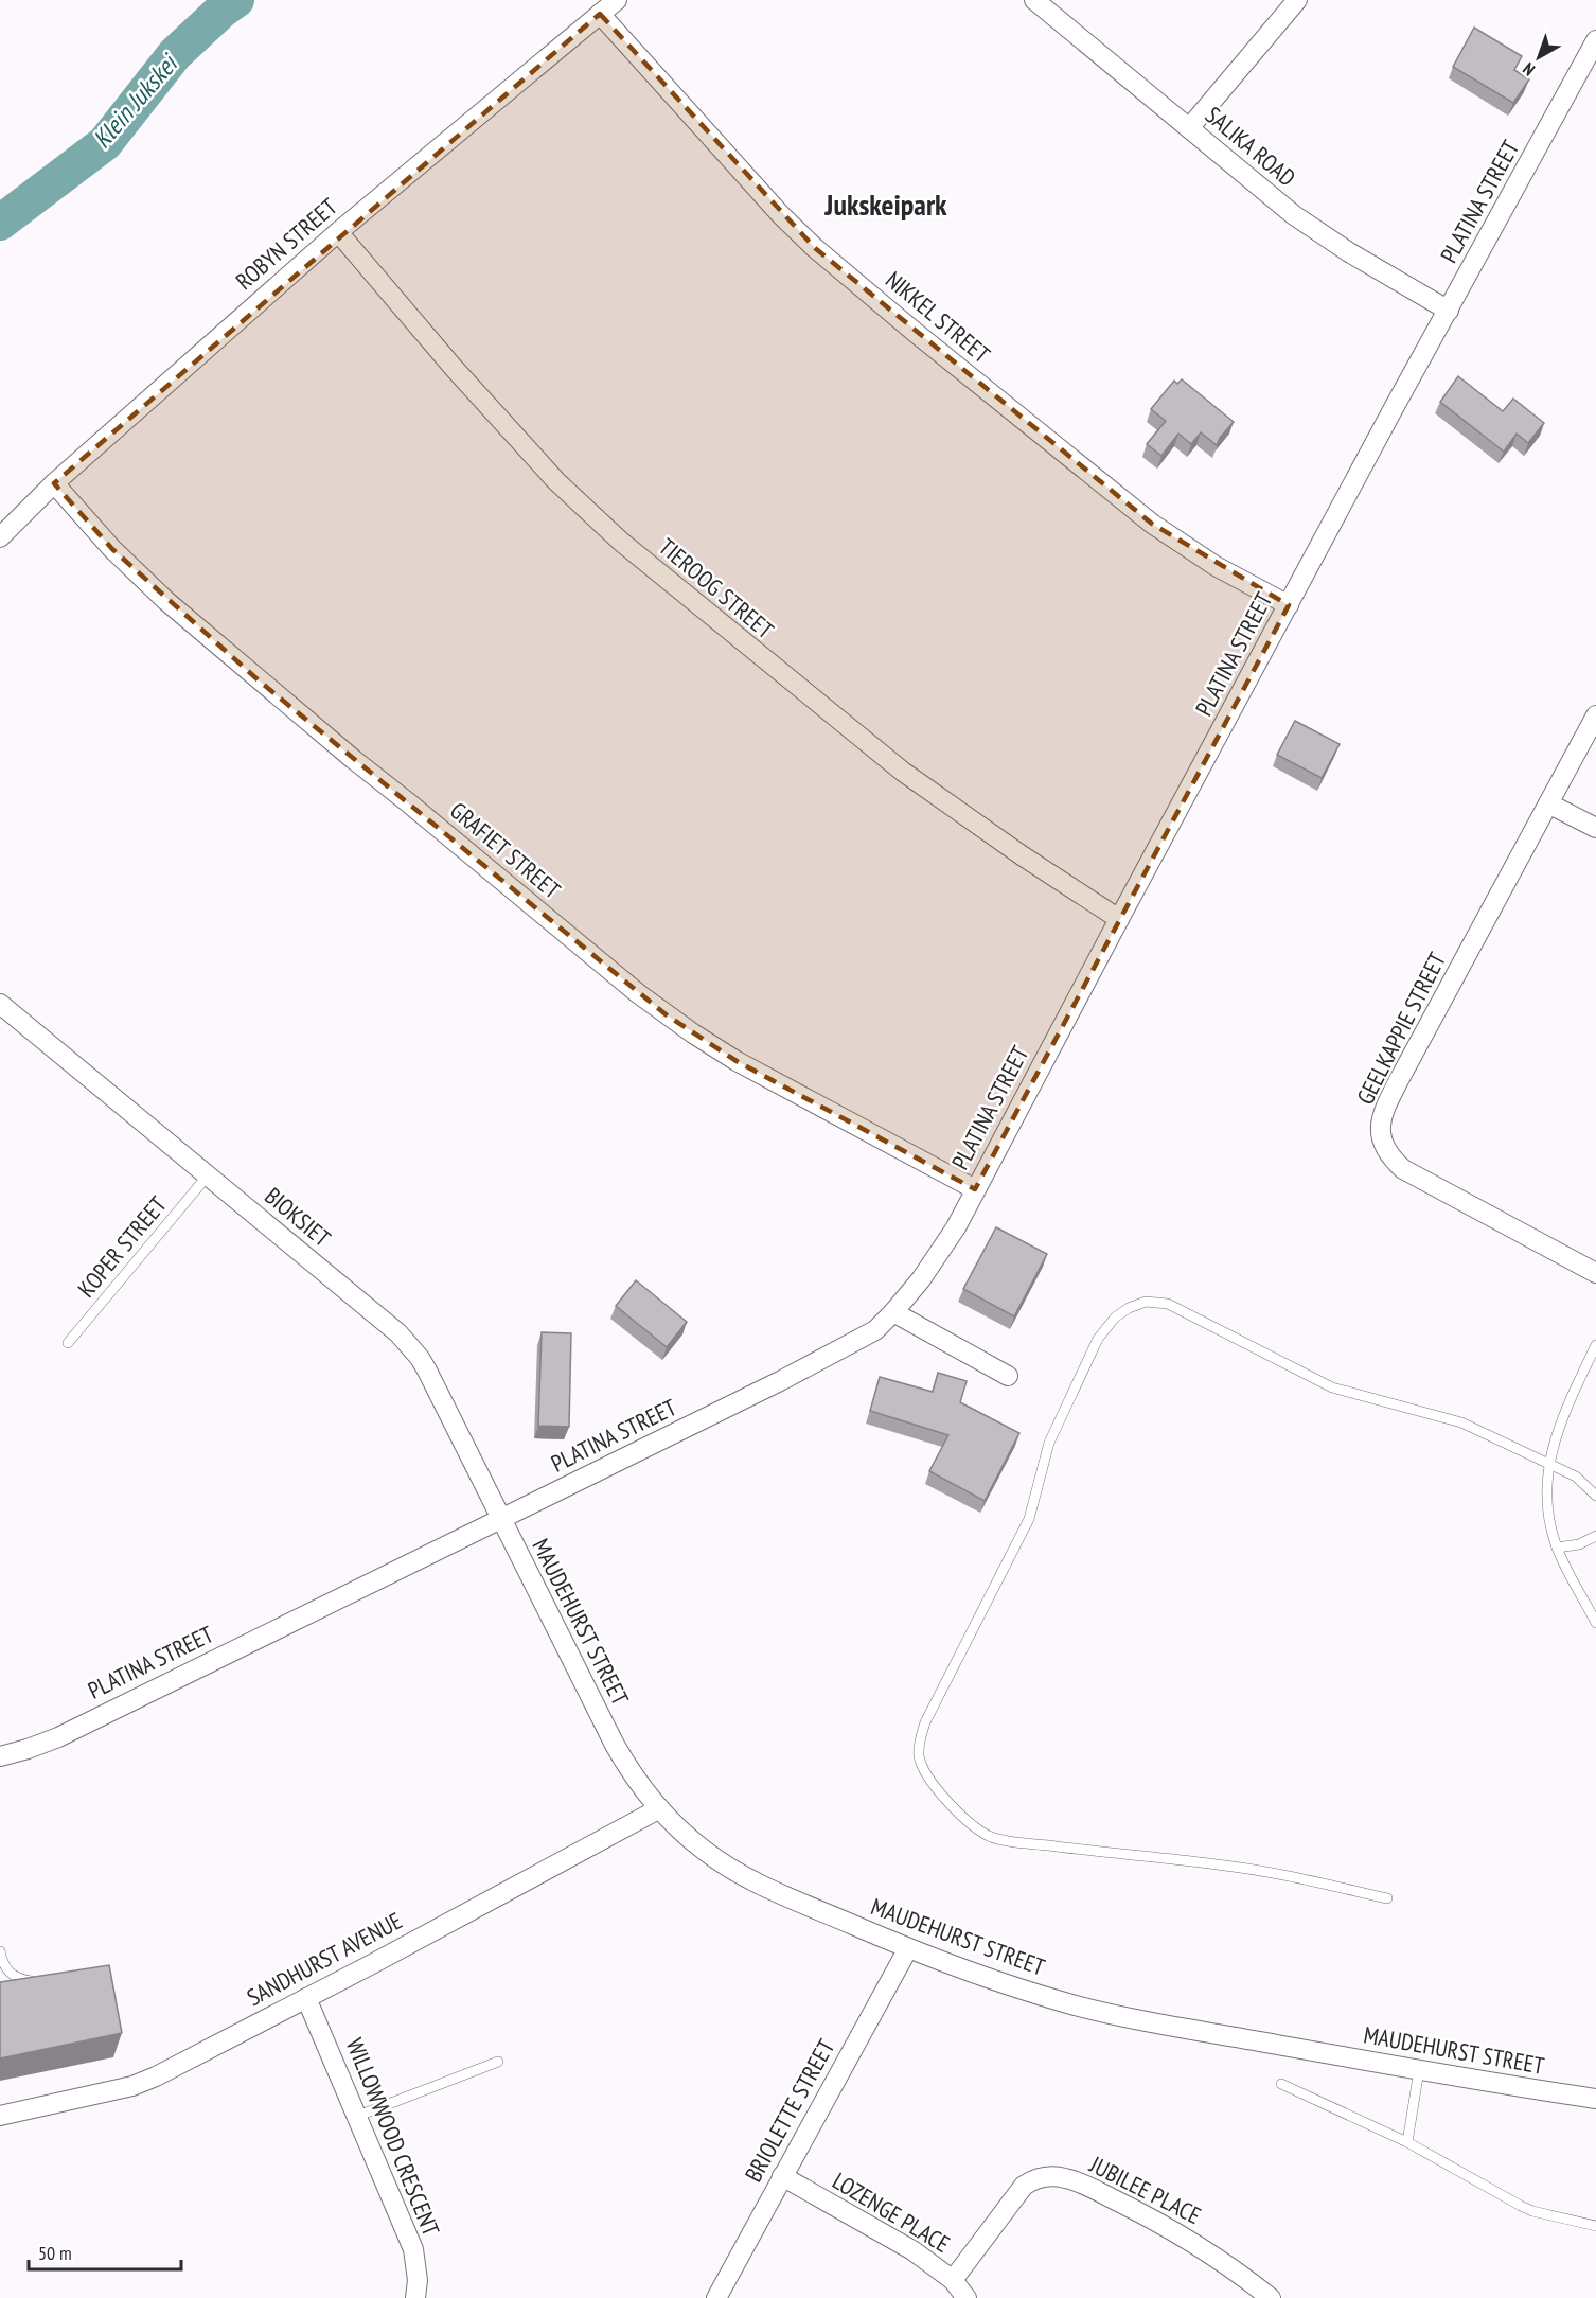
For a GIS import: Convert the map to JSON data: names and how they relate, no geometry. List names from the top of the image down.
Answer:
{
  "streets": {
    "street": [
      "SALIKA ROAD",
      "PLATINA STREET",
      "ROBYN STREET",
      "NIKKEL STREET",
      "TIEROOG STREET",
      "GRAFIET STREET",
      "GEELKAPPIE STREET",
      "BIOKSIET",
      "MAUDEHURST STREET",
      "SANDHURST AVENUE",
      "BRIOLETTE STREET",
      "WILLOWWOOD CRESCENT",
      "JUBILEE PLACE",
      "LOZENGE PLACE"
    ],
    "lane": ["KOPER STREET"]
  },
  "crossings": [
    ["SALIKA ROAD", "PLATINA STREET"],
    ["PLATINA STREET", "NIKKEL STREET"],
    ["PLATINA STREET", "TIEROOG STREET"],
    ["PLATINA STREET", "GRAFIET STREET"],
    ["PLATINA STREET", "BIOKSIET"],
    ["PLATINA STREET", "MAUDEHURST STREET"],
    ["ROBYN STREET", "NIKKEL STREET"],
    ["ROBYN STREET", "TIEROOG STREET"],
    ["ROBYN STREET", "GRAFIET STREET"],
    ["BIOKSIET", "KOPER STREET"],
    ["BIOKSIET", "MAUDEHURST STREET"],
    ["MAUDEHURST STREET", "SANDHURST AVENUE"],
    ["MAUDEHURST STREET", "BRIOLETTE STREET"],
    ["SANDHURST AVENUE", "WILLOWWOOD CRESCENT"],
    ["BRIOLETTE STREET", "LOZENGE PLACE"],
    ["JUBILEE PLACE", "LOZENGE PLACE"]
  ],
  "districts": ["Jukskeipark"],
  "water": ["Klein Jukskei"],
  "scale_bar": "50 m",
  "north": "bottom left"
}
